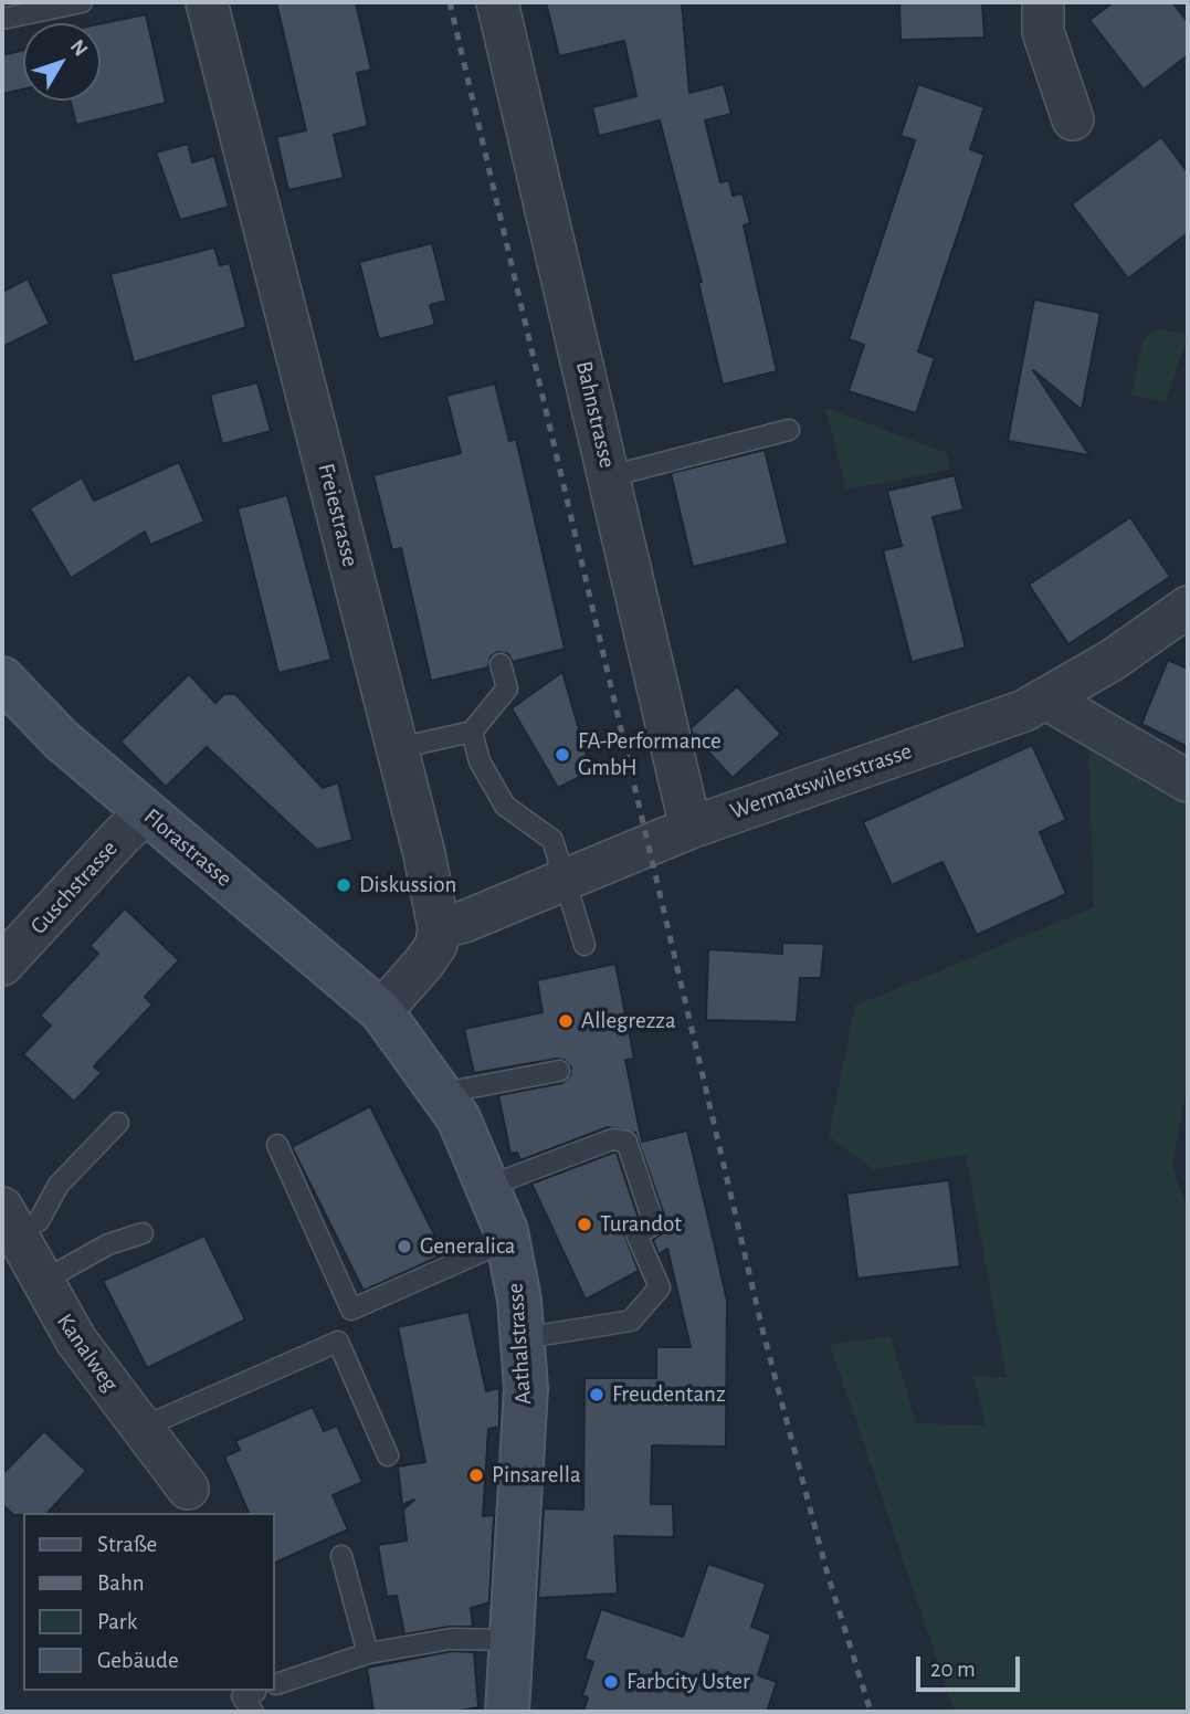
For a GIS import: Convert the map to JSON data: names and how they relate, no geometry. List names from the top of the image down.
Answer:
{
  "streets": {
    "main road": ["Florastrasse", "Aathalstrasse"],
    "street": [
      "Bahnstrasse",
      "Freiestrasse",
      "Wermatswilerstrasse",
      "Guschstrasse",
      "Kanalweg"
    ]
  },
  "crossings": [
    ["Bahnstrasse", "Wermatswilerstrasse"],
    ["Freiestrasse", "Wermatswilerstrasse"],
    ["Florastrasse", "Guschstrasse"],
    ["Florastrasse", "Aathalstrasse"]
  ],
  "places": [
    "FA-Performance GmbH",
    "Diskussion",
    "Allegrezza",
    "Turandot",
    "Generalica",
    "Freudentanz",
    "Pinsarella",
    "Farbcity Uster"
  ],
  "legend": [
    "Straße",
    "Bahn",
    "Park",
    "Gebäude"
  ],
  "scale_bar": "20 m",
  "north": "top right"
}
